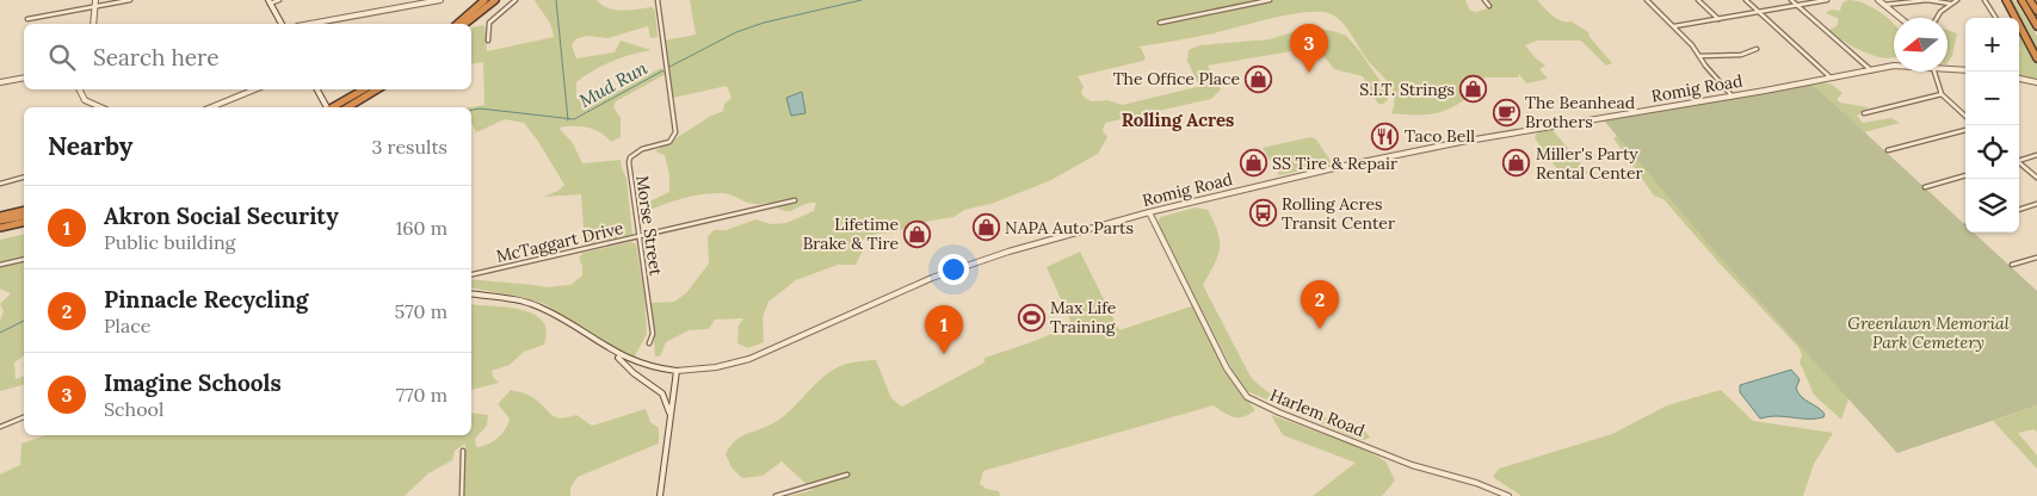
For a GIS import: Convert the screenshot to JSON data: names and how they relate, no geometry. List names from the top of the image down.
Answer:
{
  "streets": {
    "street": [
      "Romig Road",
      "Morse Street",
      "McTaggart Drive",
      "Harlem Road"
    ]
  },
  "crossings": [
    ["Romig Road", "Harlem Road"],
    ["Morse Street", "McTaggart Drive"]
  ],
  "districts": ["Rolling Acres"],
  "water": ["Mud Run"],
  "parks": ["Greenlawn Memorial Park Cemetery"],
  "places": {
    "shop": [
      "The Office Place",
      "S.I.T. Strings",
      "SS Tire & Repair",
      "Miller's Party Rental Center",
      "NAPA Auto Parts",
      "Lifetime Brake & Tire"
    ],
    "cafe": ["The Beanhead Brothers"],
    "restaurant": ["Taco Bell"],
    "bus stop": ["Rolling Acres Transit Center"],
    "sports": ["Max Life Training"]
  },
  "north": "left",
  "page": {
    "map_buttons": ["+", "−"],
    "pins": ["3", "2", "1"],
    "search": "Search here",
    "heading": ["Nearby", "3 results"],
    "list": [
      {
        "mark": "1",
        "name": "Akron Social Security",
        "note": "Public building",
        "value": "160 m"
      },
      {
        "mark": "2",
        "name": "Pinnacle Recycling",
        "note": "Place",
        "value": "570 m"
      },
      {
        "mark": "3",
        "name": "Imagine Schools",
        "note": "School",
        "value": "770 m"
      }
    ]
  }
}
